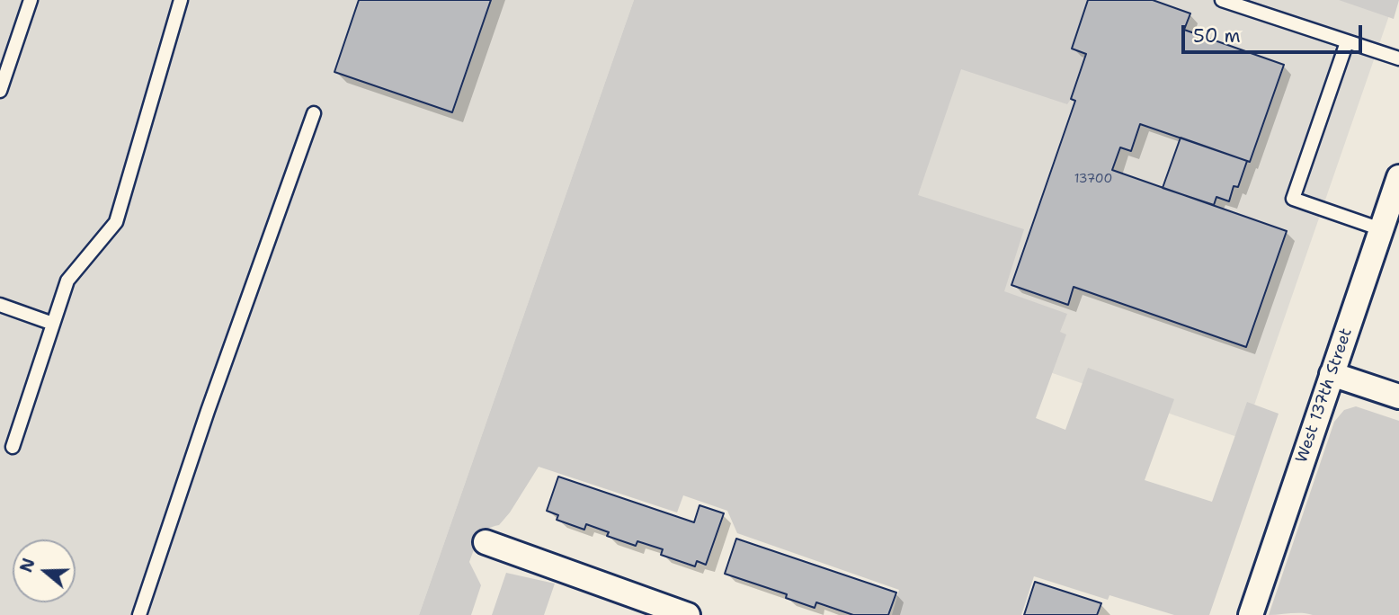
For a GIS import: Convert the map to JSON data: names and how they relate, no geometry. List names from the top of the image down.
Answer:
{
  "streets": {
    "street": ["West 137th Street"]
  },
  "house_numbers": ["13700"],
  "scale_bar": "50 m",
  "north": "left"
}
